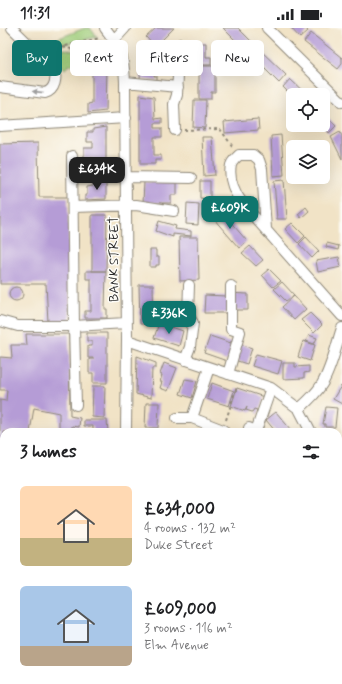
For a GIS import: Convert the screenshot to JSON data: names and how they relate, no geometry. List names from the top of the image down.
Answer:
{
  "streets": {
    "street": ["BANK STREET"]
  },
  "page": {
    "status": "11:31",
    "chip": [
      "Buy",
      "Rent",
      "Filters",
      "New"
    ],
    "price": ["£634K", "£609K", "£336K"],
    "heading": "3 homes",
    "list": [
      {
        "name": "£634,000",
        "note": "4 rooms · 132 m² · Duke Street"
      },
      {
        "name": "£609,000",
        "note": "3 rooms · 116 m² · Elm Avenue"
      }
    ]
  }
}
